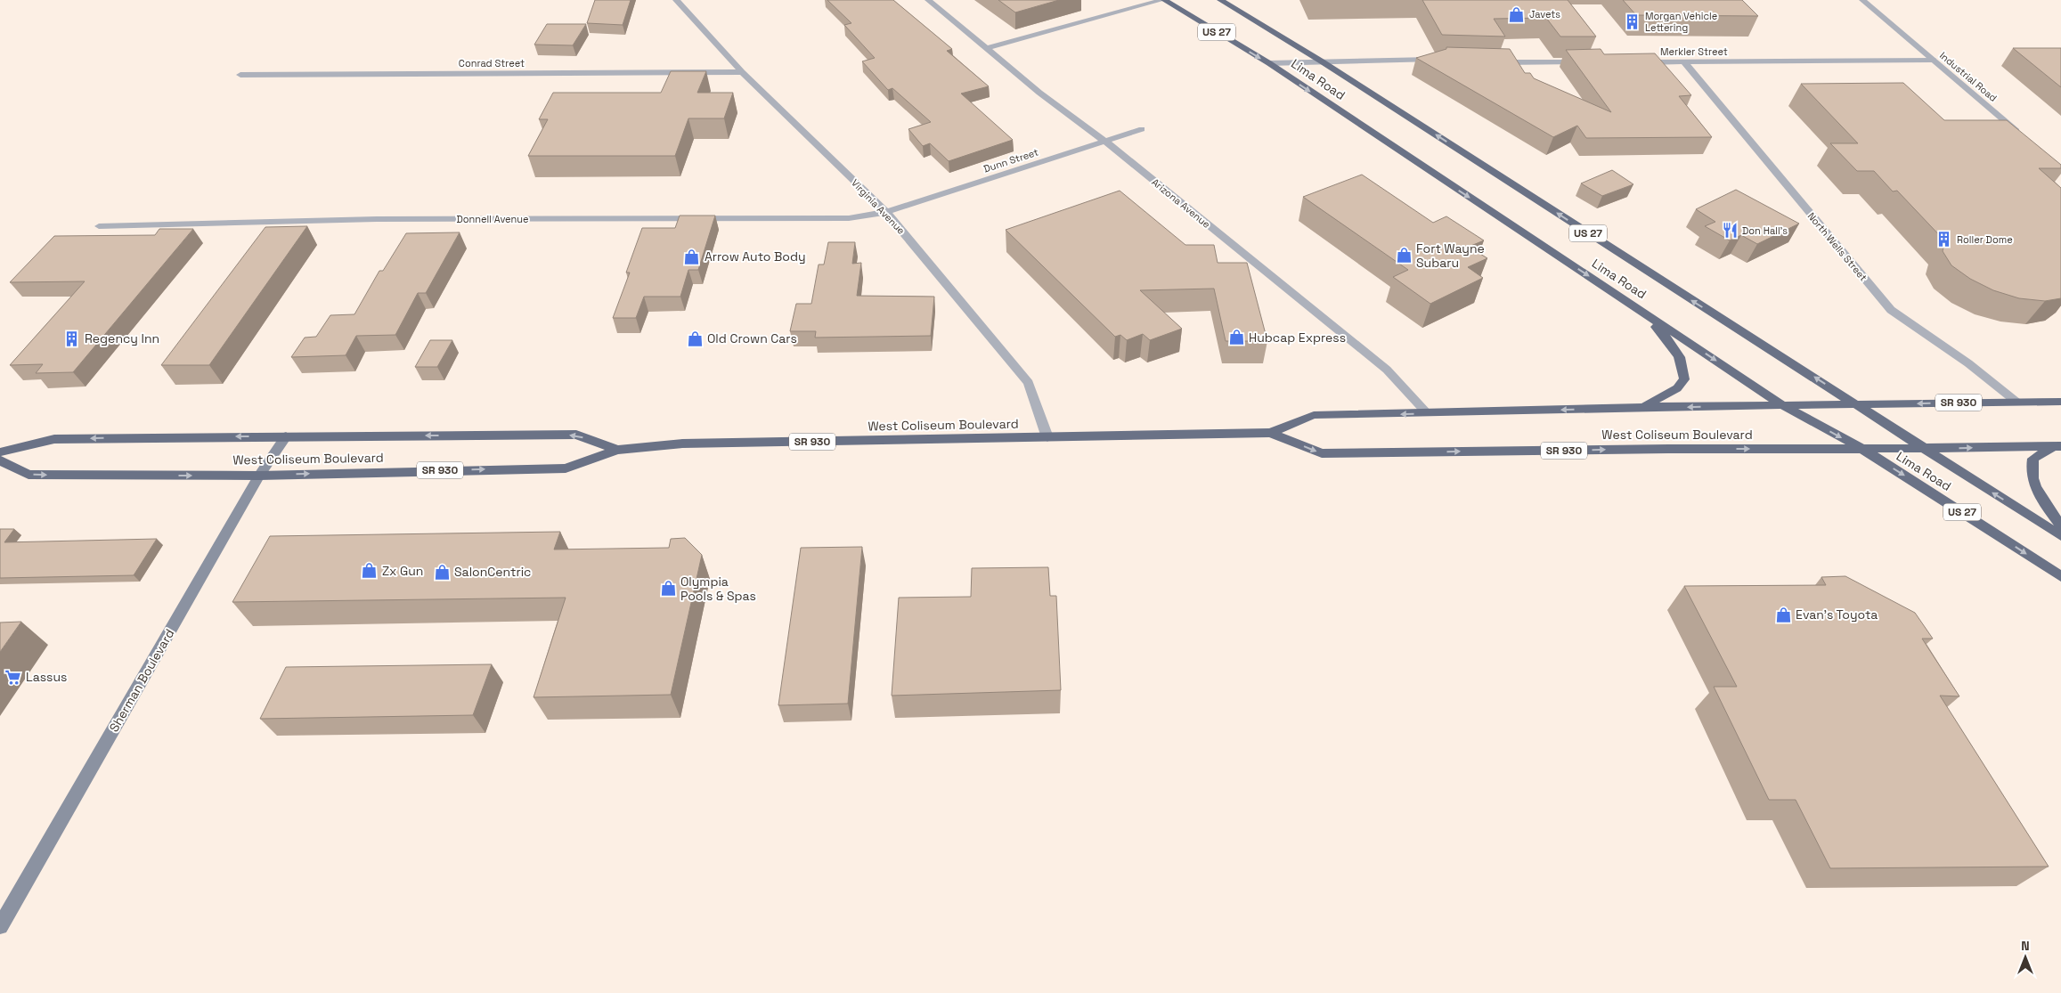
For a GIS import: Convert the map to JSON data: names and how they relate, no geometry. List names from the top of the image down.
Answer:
{
  "streets": {
    "highway": [
      "US 27",
      "Lima Road",
      "SR 930",
      "West Coliseum Boulevard"
    ],
    "main road": ["Sherman Boulevard"],
    "street": [
      "Merkler Street",
      "Conrad Street",
      "Industrial Road",
      "Dunn Street",
      "Arizona Avenue",
      "Virginia Avenue",
      "Donnell Avenue",
      "North Wells Street"
    ]
  },
  "crossings": [
    ["Merkler Street", "Industrial Road"],
    ["Merkler Street", "North Wells Street"],
    ["Conrad Street", "Virginia Avenue"],
    ["Lima Road", "West Coliseum Boulevard"],
    ["Dunn Street", "Arizona Avenue"],
    ["Dunn Street", "Virginia Avenue"],
    ["Dunn Street", "Donnell Avenue"],
    ["Arizona Avenue", "West Coliseum Boulevard"],
    ["Virginia Avenue", "Donnell Avenue"],
    ["Virginia Avenue", "West Coliseum Boulevard"],
    ["North Wells Street", "West Coliseum Boulevard"],
    ["West Coliseum Boulevard", "Sherman Boulevard"]
  ],
  "places": {
    "shop": [
      "Javets",
      "Fort Wayne Subaru",
      "Arrow Auto Body",
      "Hubcap Express",
      "Old Crown Cars",
      "Zx Gun",
      "SalonCentric",
      "Olympia Pools & Spas",
      "Evan's Toyota"
    ],
    "building": ["Morgan Vehicle Lettering", "Roller Dome", "Regency Inn"],
    "restaurant": ["Don Hall's"],
    "supermarket": ["Lassus"]
  },
  "north": "top"
}
